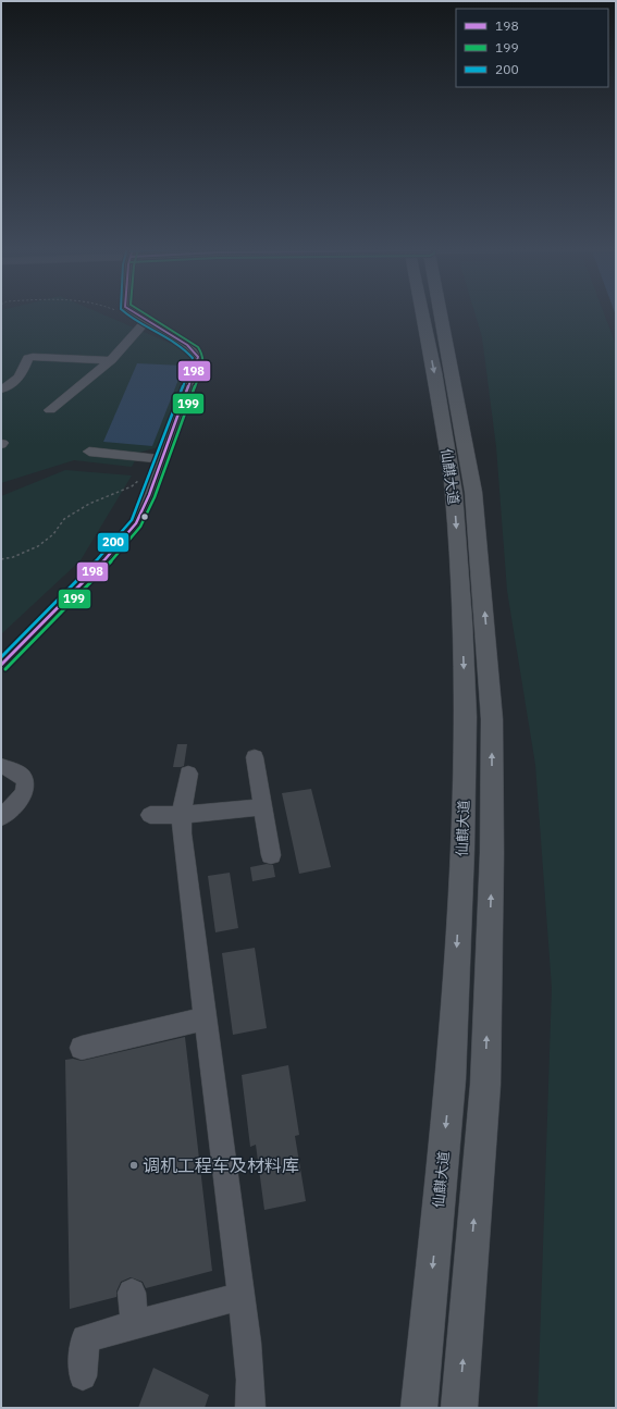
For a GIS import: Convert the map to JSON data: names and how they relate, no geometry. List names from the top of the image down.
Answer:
{
  "streets": {
    "main road": ["仙麒大道"]
  },
  "places": ["调机工程车及材料库"],
  "lines": ["transit line 198", "transit line 199", "transit line 200"],
  "legend": ["198", "199", "200"]
}
